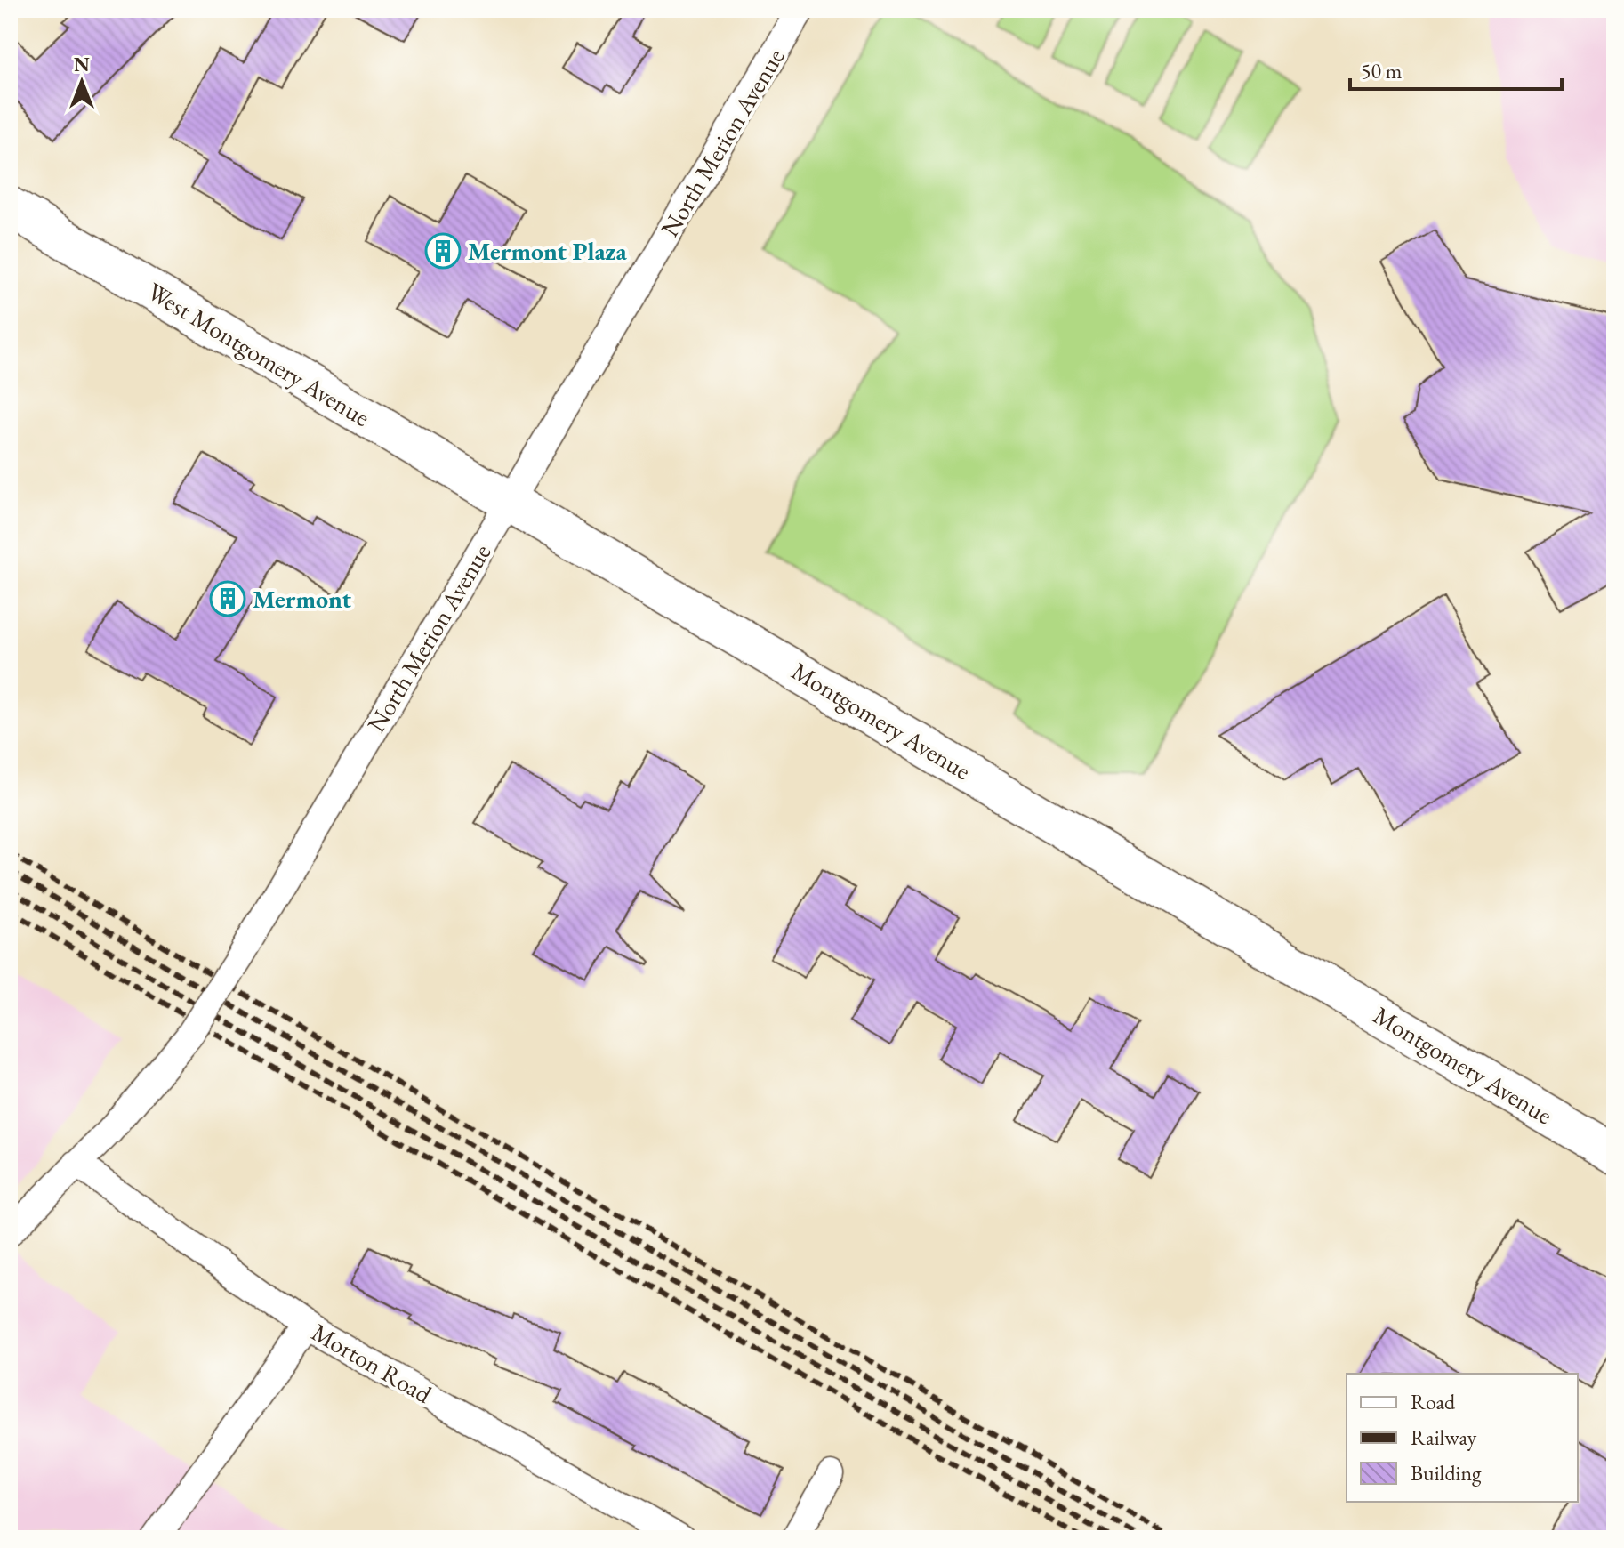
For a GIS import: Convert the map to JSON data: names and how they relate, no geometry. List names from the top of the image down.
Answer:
{
  "streets": {
    "main road": ["West Montgomery Avenue", "Montgomery Avenue"],
    "street": ["North Merion Avenue", "Morton Road"]
  },
  "crossings": [
    ["North Merion Avenue", "West Montgomery Avenue"],
    ["North Merion Avenue", "Montgomery Avenue"],
    ["North Merion Avenue", "Morton Road"],
    ["West Montgomery Avenue", "Montgomery Avenue"]
  ],
  "places": {
    "building": ["Mermont Plaza", "Mermont"]
  },
  "legend": ["Road", "Railway", "Building"],
  "scale_bar": "50 m",
  "north": "top"
}
